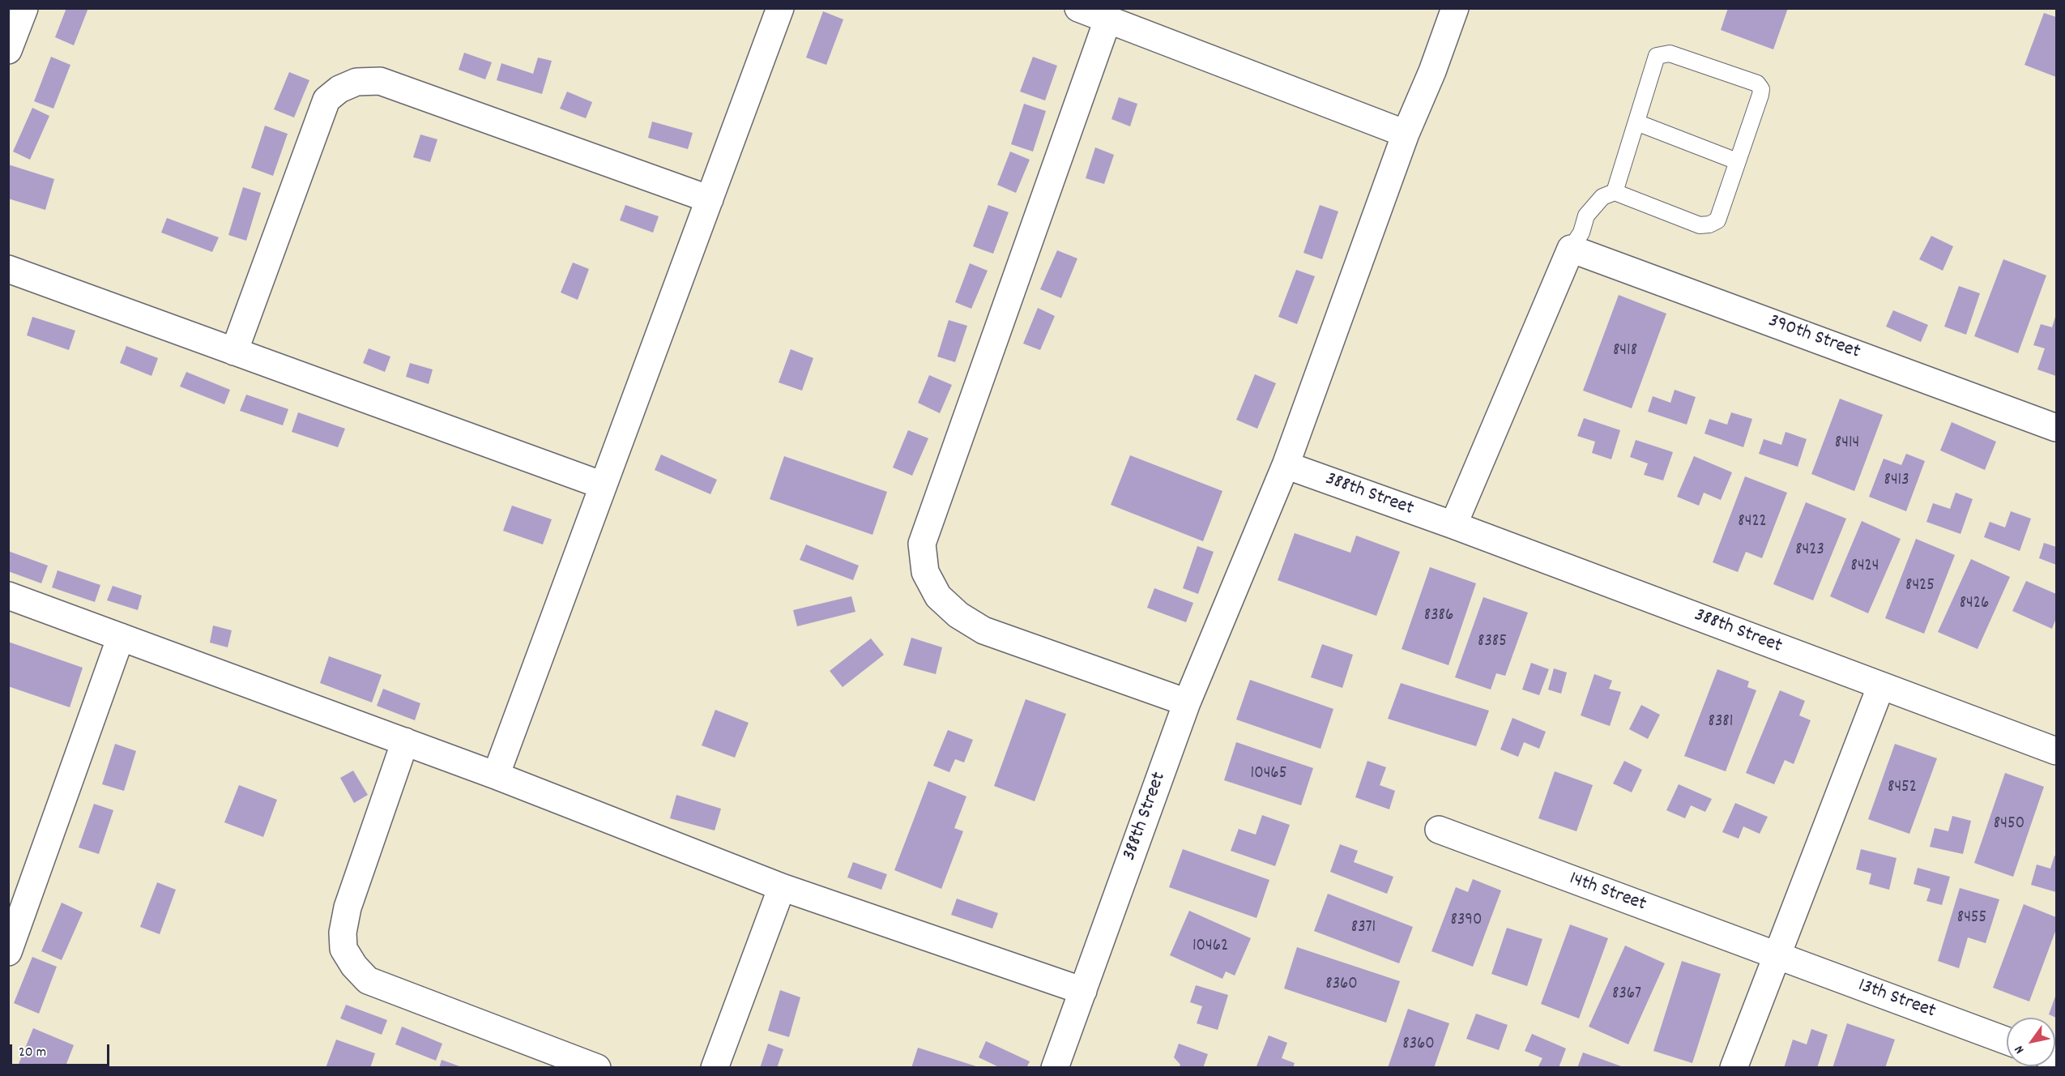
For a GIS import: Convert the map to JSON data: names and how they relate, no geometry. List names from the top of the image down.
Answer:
{
  "streets": {
    "street": [
      "390th Street",
      "388th Street",
      "14th Street",
      "13th Street"
    ]
  },
  "crossings": [
    ["14th Street", "13th Street"]
  ],
  "house_numbers": [
    "8418",
    "8414",
    "8413",
    "8422",
    "8423",
    "8424",
    "8425",
    "8426",
    "8386",
    "8385",
    "8381",
    "10465",
    "8452",
    "8450",
    "8455",
    "8390",
    "8371",
    "10462",
    "8360",
    "8367",
    "8360"
  ],
  "scale_bar": "20 m",
  "north": "bottom left"
}
